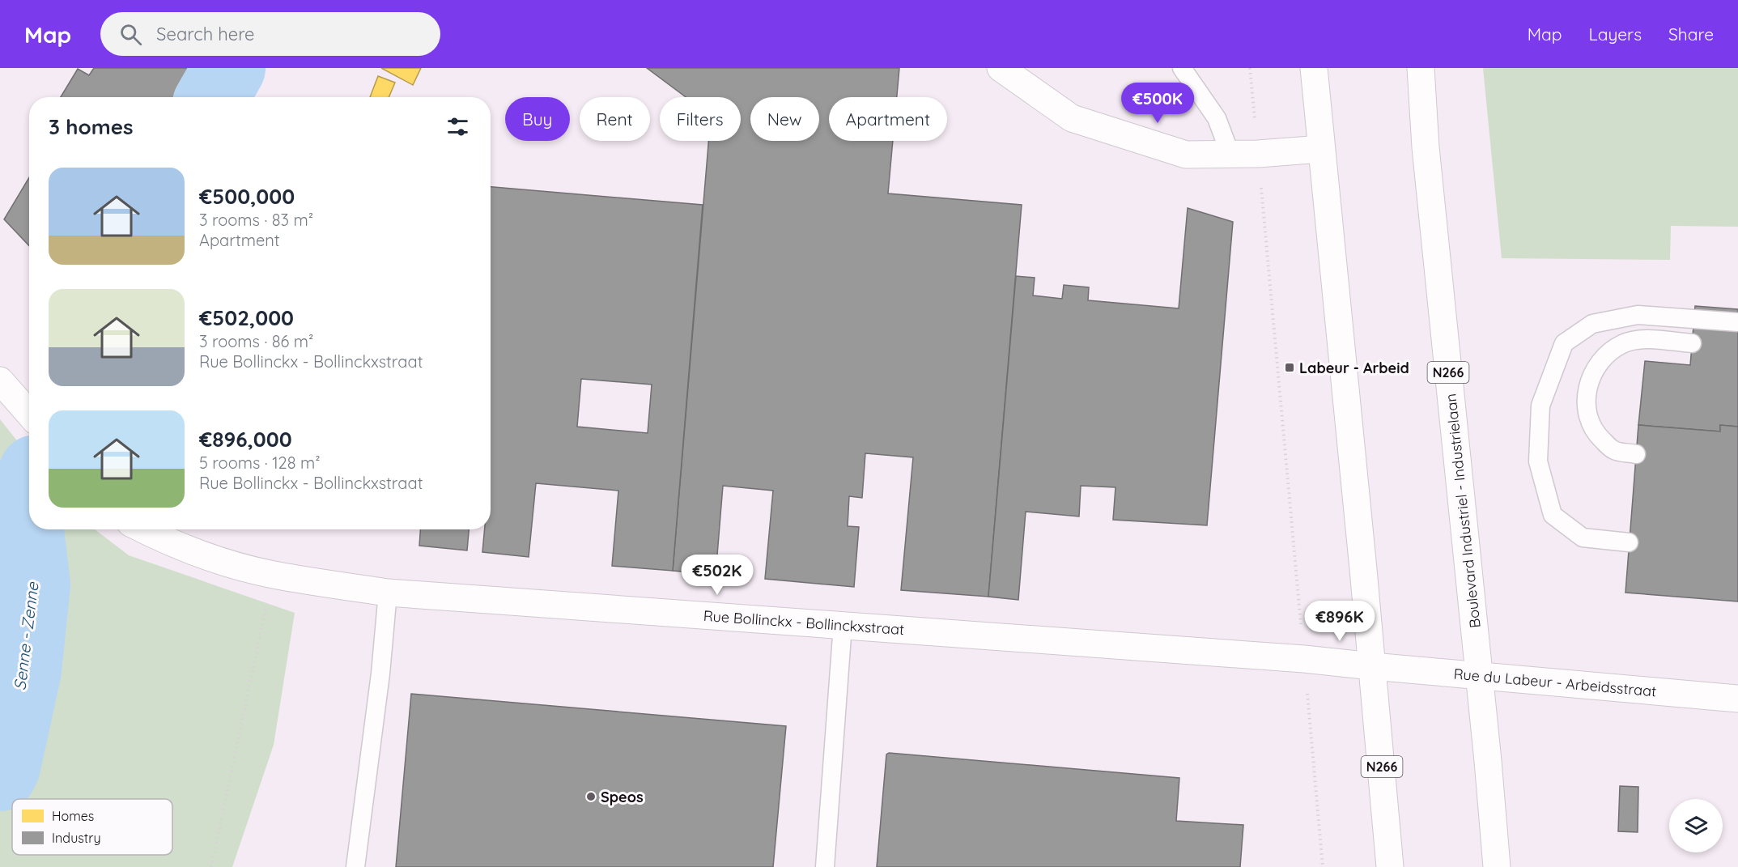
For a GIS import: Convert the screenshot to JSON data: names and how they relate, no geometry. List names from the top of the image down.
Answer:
{
  "streets": {
    "main road": [
      "N266",
      "Boulevard Industriel - Industrielaan",
      "Rue Bollinckx - Bollinckxstraat",
      "Rue du Labeur - Arbeidsstraat"
    ]
  },
  "crossings": [
    ["N266", "Rue Bollinckx - Bollinckxstraat"],
    ["N266", "Rue du Labeur - Arbeidsstraat"],
    ["Boulevard Industriel - Industrielaan", "Rue du Labeur - Arbeidsstraat"],
    ["Rue Bollinckx - Bollinckxstraat", "Rue du Labeur - Arbeidsstraat"]
  ],
  "water": ["Senne - Zenne"],
  "places": {
    "transit": ["Labeur - Arbeid"],
    "other": ["Speos"]
  },
  "legend": ["Homes", "Industry"],
  "page": {
    "header": "Map",
    "search": "Search here",
    "nav": ["Map", "Layers", "Share"],
    "price": ["€500K", "€502K", "€896K"],
    "chip": [
      "Buy",
      "Rent",
      "Filters",
      "New",
      "Apartment"
    ],
    "heading": "3 homes",
    "list": [
      {
        "name": "€500,000",
        "note": "3 rooms · 83 m² · Apartment"
      },
      {
        "name": "€502,000",
        "note": "3 rooms · 86 m² · Rue Bollinckx - Bollinckxstraat"
      },
      {
        "name": "€896,000",
        "note": "5 rooms · 128 m² · Rue Bollinckx - Bollinckxstraat"
      }
    ]
  }
}
